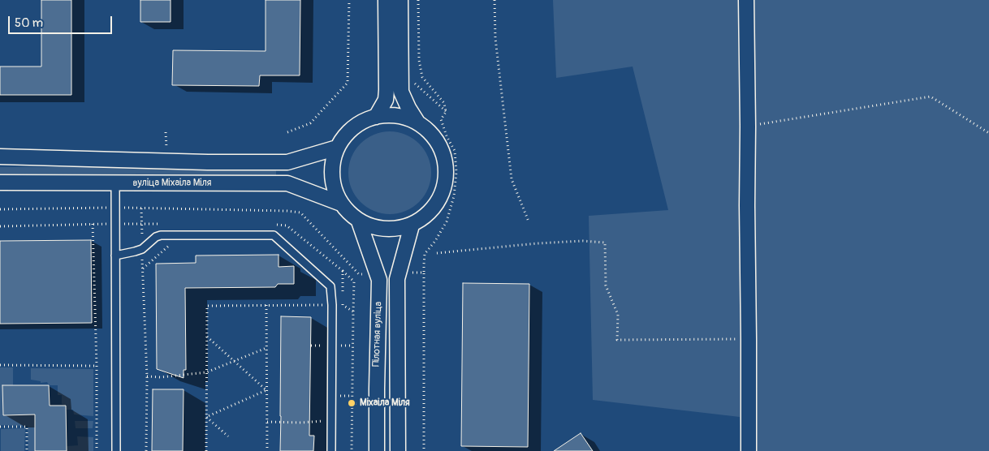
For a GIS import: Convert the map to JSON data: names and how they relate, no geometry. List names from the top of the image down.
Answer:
{
  "streets": {
    "street": ["вуліца Міхаіла Міля", "Пілотная вуліца"]
  },
  "crossings": [
    ["вуліца Міхаіла Міля", "Пілотная вуліца"]
  ],
  "places": ["Міхаіла Міля"],
  "scale_bar": "50 m"
}
